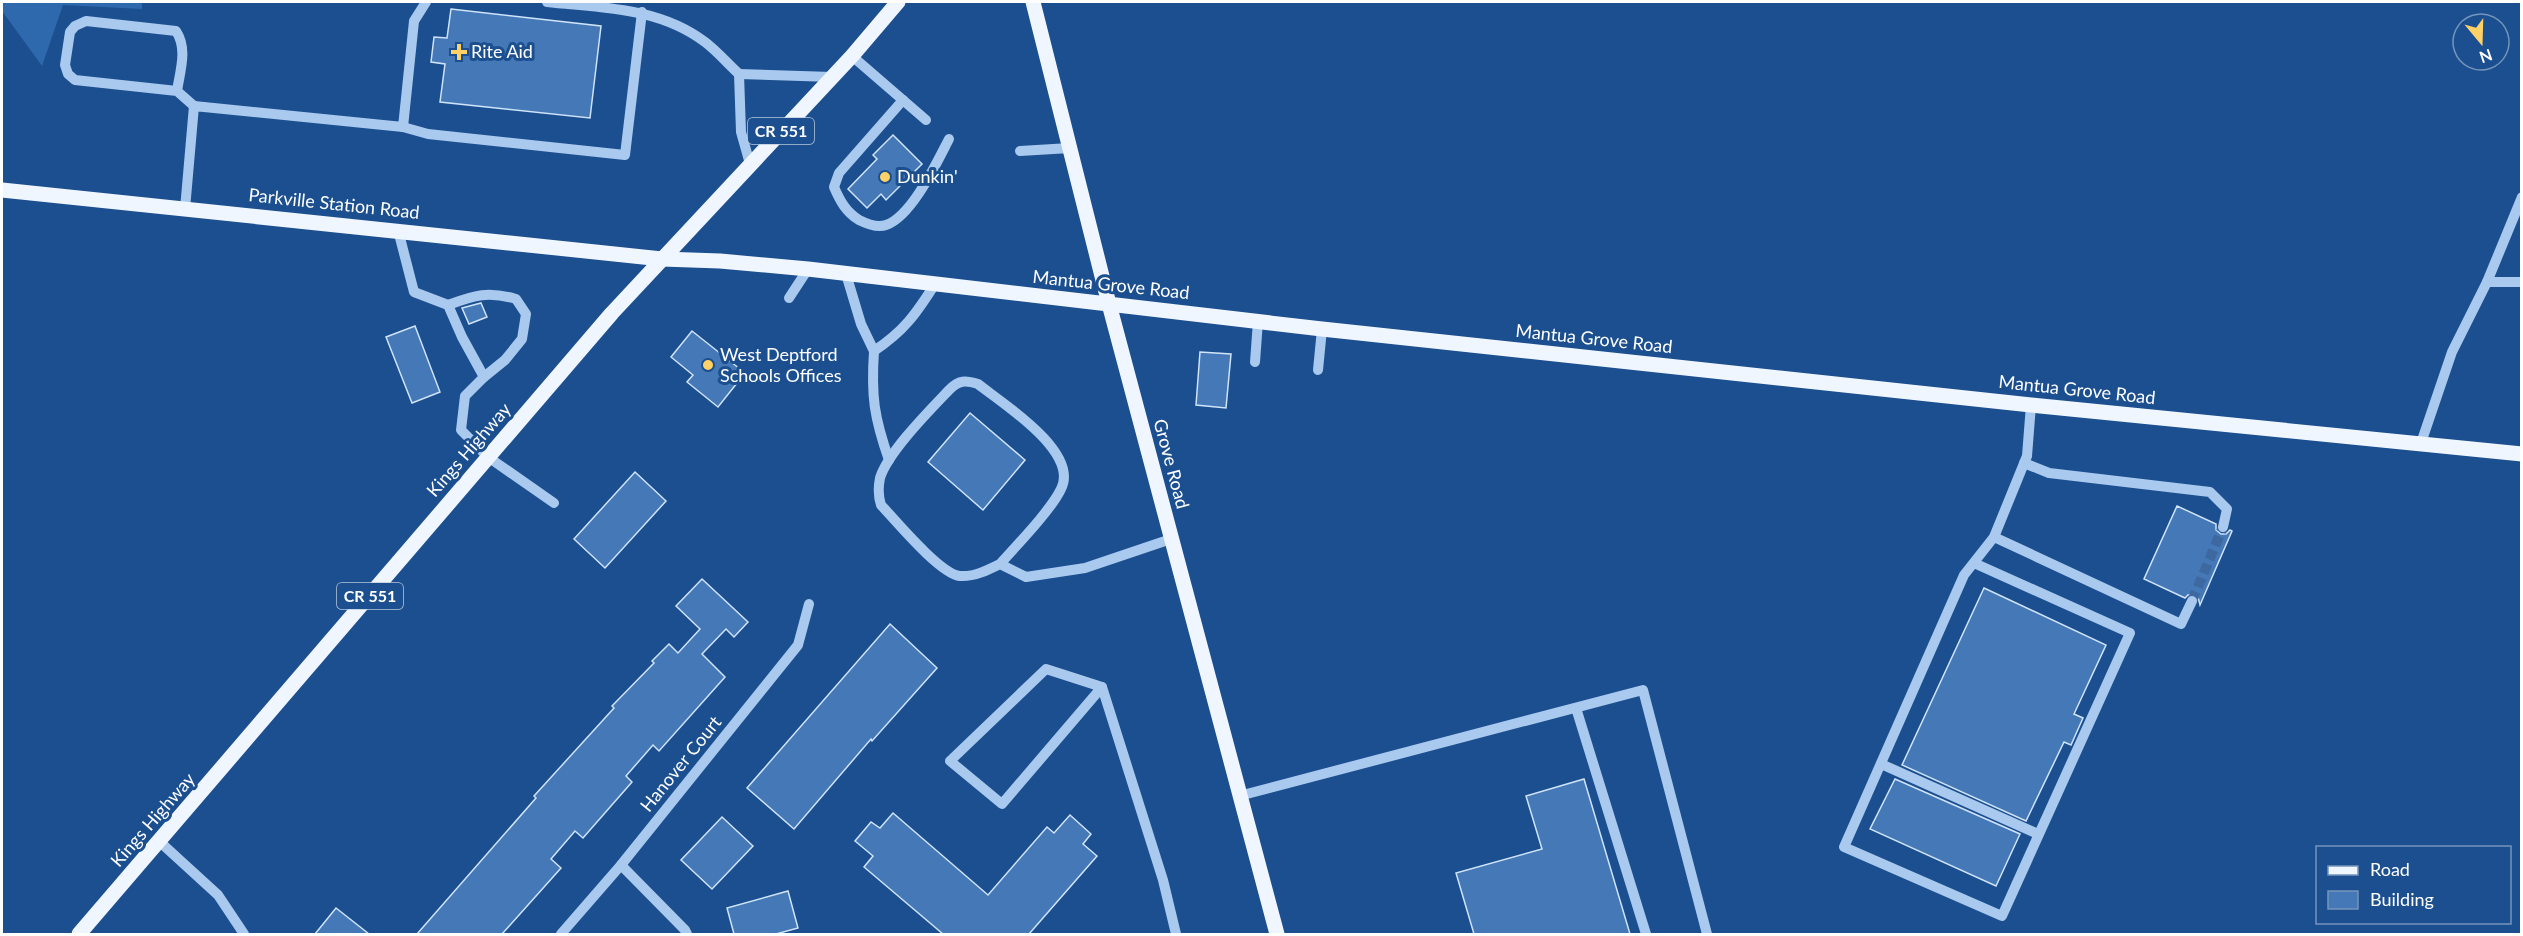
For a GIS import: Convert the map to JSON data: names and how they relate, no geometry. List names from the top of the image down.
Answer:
{
  "streets": {
    "main road": [
      "CR 551",
      "Parkville Station Road",
      "Mantua Grove Road",
      "Kings Highway",
      "Grove Road"
    ],
    "street": ["Hanover Court"]
  },
  "crossings": [
    ["Parkville Station Road", "Mantua Grove Road"],
    ["Parkville Station Road", "Kings Highway"],
    ["Mantua Grove Road", "Kings Highway"],
    ["Mantua Grove Road", "Grove Road"]
  ],
  "places": {
    "health": ["Rite Aid"],
    "other": ["Dunkin'", "West Deptford Schools Offices"]
  },
  "legend": ["Road", "Building"],
  "north": "bottom"
}
